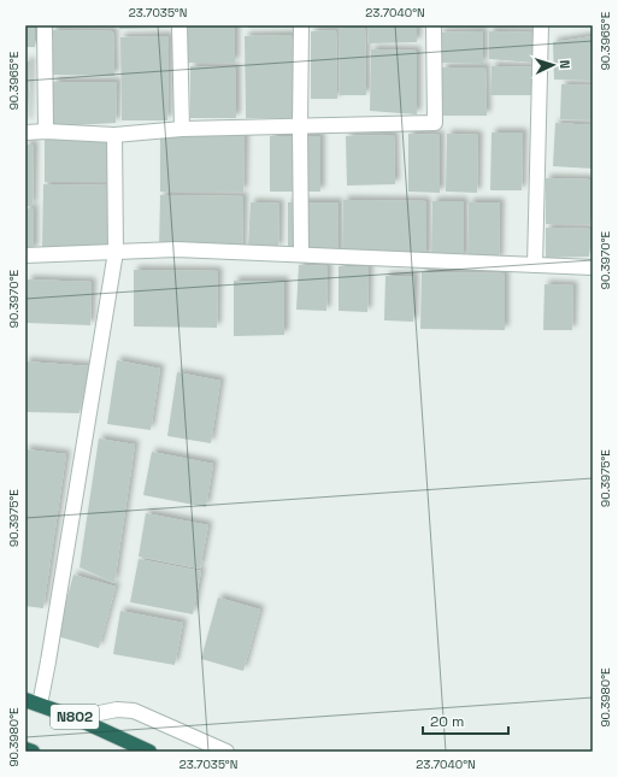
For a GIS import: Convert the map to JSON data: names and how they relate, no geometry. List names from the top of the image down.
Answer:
{
  "streets": {
    "highway": ["N802"]
  },
  "scale_bar": "20 m",
  "north": "right",
  "coordinates": [
    "23.7035°N",
    "23.7040°N",
    "90.3965°E",
    "90.3970°E",
    "90.3975°E",
    "90.3980°E"
  ]
}
